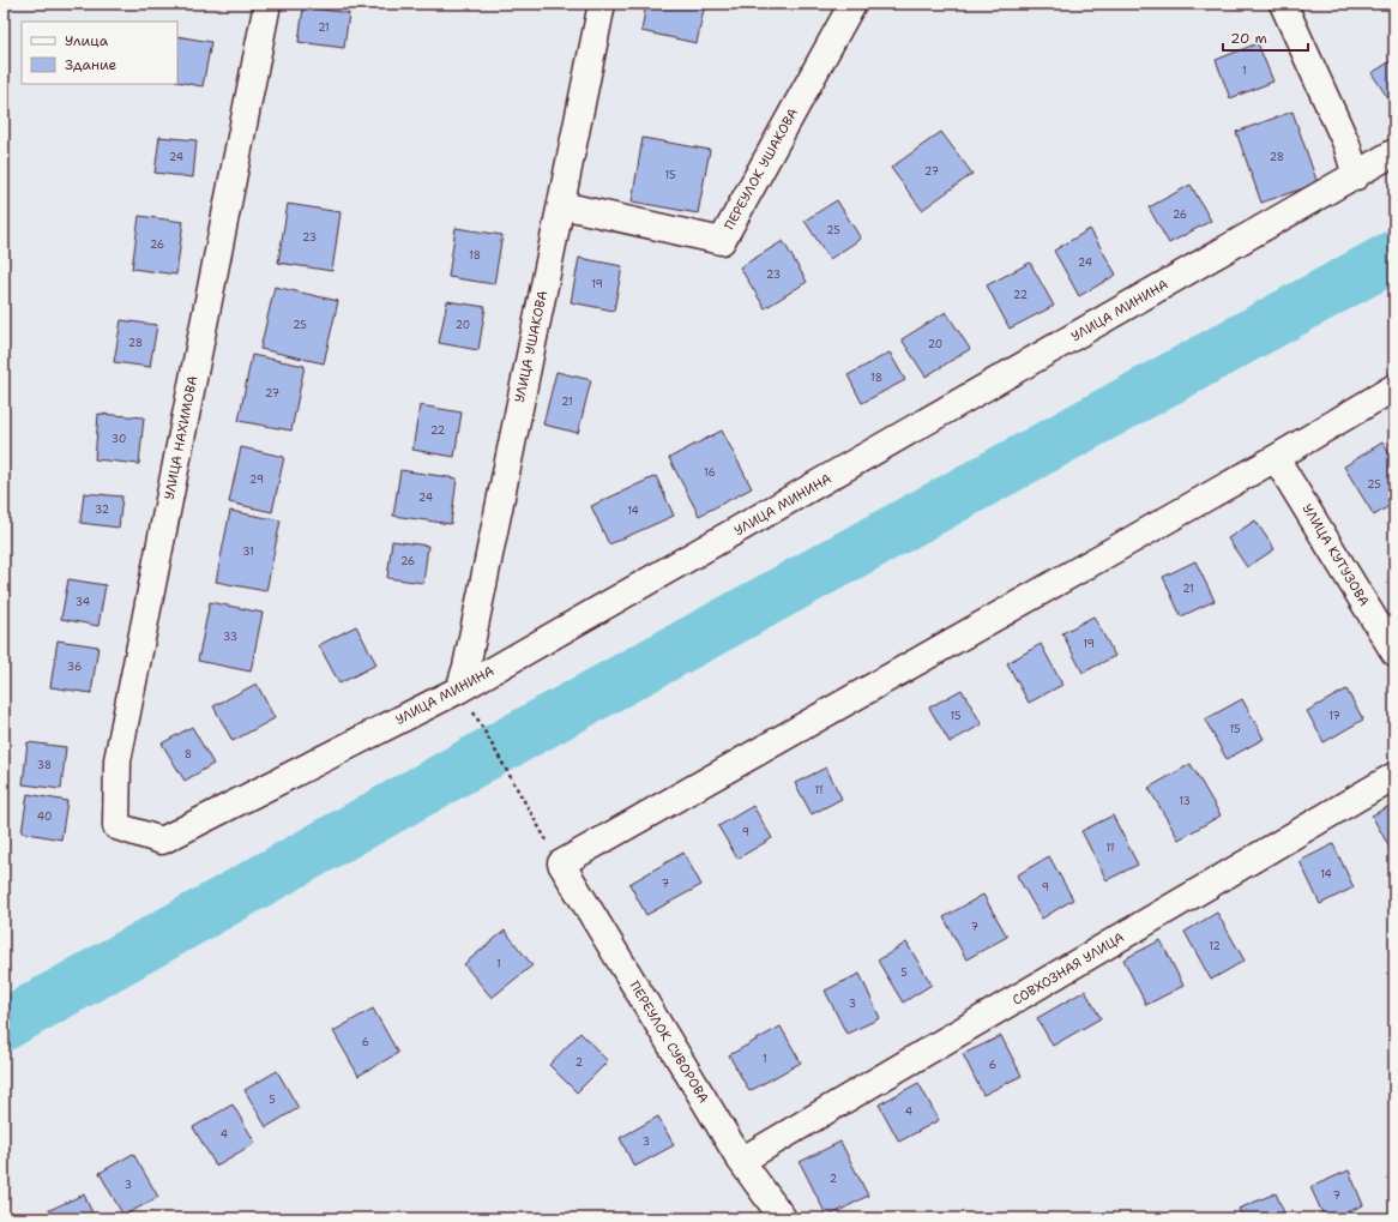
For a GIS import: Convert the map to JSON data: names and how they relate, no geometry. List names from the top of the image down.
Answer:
{
  "streets": {
    "street": [
      "ПЕРЕУЛОК УШАКОВА",
      "УЛИЦА МИНИНА",
      "УЛИЦА УШАКОВА",
      "УЛИЦА НАХИМОВА",
      "УЛИЦА КУТУЗОВА",
      "СОВХОЗНАЯ УЛИЦА",
      "ПЕРЕУЛОК СУВОРОВА"
    ]
  },
  "crossings": [
    ["ПЕРЕУЛОК УШАКОВА", "УЛИЦА УШАКОВА"],
    ["УЛИЦА МИНИНА", "УЛИЦА УШАКОВА"],
    ["УЛИЦА МИНИНА", "УЛИЦА НАХИМОВА"],
    ["СОВХОЗНАЯ УЛИЦА", "ПЕРЕУЛОК СУВОРОВА"]
  ],
  "house_numbers": [
    "21",
    "1",
    "24",
    "28",
    "27",
    "15",
    "26",
    "25",
    "23",
    "26",
    "18",
    "24",
    "23",
    "19",
    "22",
    "25",
    "20",
    "28",
    "20",
    "18",
    "27",
    "21",
    "22",
    "30",
    "16",
    "29",
    "25",
    "24",
    "32",
    "14",
    "31",
    "26",
    "21",
    "34",
    "33",
    "19",
    "36",
    "15",
    "17",
    "15",
    "8",
    "38",
    "11",
    "13",
    "40",
    "9",
    "11",
    "14",
    "7",
    "9",
    "7",
    "12",
    "1",
    "5",
    "3",
    "6",
    "1",
    "2",
    "6",
    "5",
    "4",
    "4",
    "3",
    "2",
    "3",
    "7"
  ],
  "legend": ["Улица", "Здание"],
  "scale_bar": "20 m"
}
